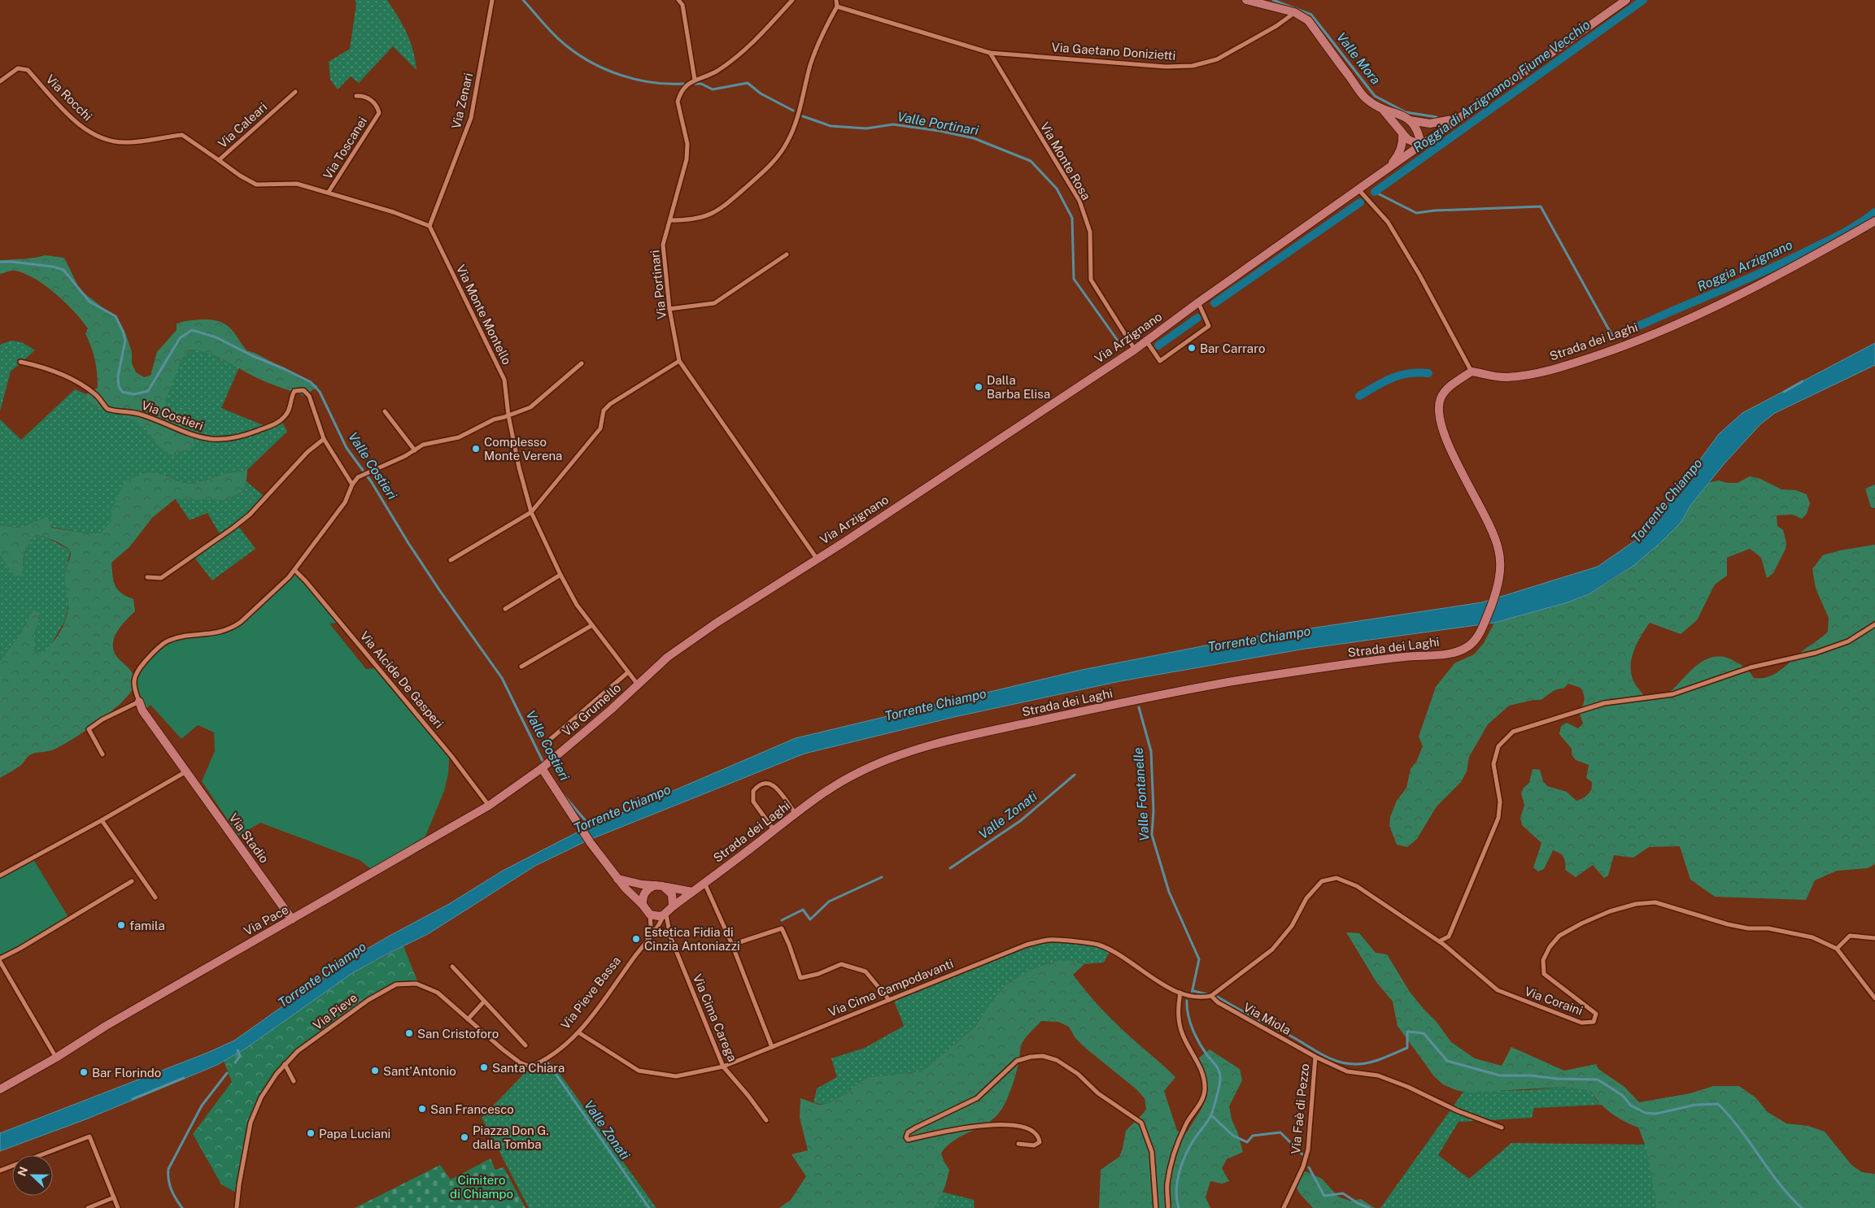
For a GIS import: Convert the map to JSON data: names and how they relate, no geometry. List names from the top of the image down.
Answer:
{
  "streets": {
    "street": [
      "Via Gaetano Donizietti",
      "Via Rocchi",
      "Via Zenari",
      "Via Caleari",
      "Via Toscanei",
      "Via Monte Rosa",
      "Via Portinari",
      "Via Monte Montello",
      "Via Arzignano",
      "Strada dei Laghi",
      "Via Costieri",
      "Via Alcide De Gasperi",
      "Via Grumello",
      "Via Stadio",
      "Via Pace",
      "Via Cima Campodavanti",
      "Via Pieve Bassa",
      "Via Coraini",
      "Via Pieve",
      "Via Cima Carega",
      "Via Miola",
      "Via Faè di Pezzo"
    ]
  },
  "crossings": [
    ["Via Gaetano Donizietti", "Via Monte Rosa"],
    ["Via Rocchi", "Via Caleari"],
    ["Via Zenari", "Via Toscanei"],
    ["Via Zenari", "Via Monte Montello"],
    ["Via Caleari", "Via Toscanei"],
    ["Via Toscanei", "Via Monte Montello"],
    ["Via Monte Rosa", "Via Arzignano"],
    ["Via Portinari", "Via Arzignano"],
    ["Via Monte Montello", "Via Arzignano"],
    ["Via Monte Montello", "Via Grumello"],
    ["Via Arzignano", "Via Grumello"],
    ["Strada dei Laghi", "Via Pieve Bassa"],
    ["Strada dei Laghi", "Via Cima Carega"],
    ["Via Alcide De Gasperi", "Via Pace"],
    ["Via Grumello", "Via Pace"],
    ["Via Stadio", "Via Pace"],
    ["Via Cima Campodavanti", "Via Pieve Bassa"],
    ["Via Cima Campodavanti", "Via Coraini"],
    ["Via Cima Campodavanti", "Via Cima Carega"],
    ["Via Cima Campodavanti", "Via Miola"],
    ["Via Pieve Bassa", "Via Pieve"],
    ["Via Pieve Bassa", "Via Cima Carega"],
    ["Via Coraini", "Via Miola"],
    ["Via Miola", "Via Faè di Pezzo"]
  ],
  "water": [
    "Valle Mora",
    "Roggia di Arzignano o Fiume Vecchio",
    "Valle Portinari",
    "Roggia Arzignano",
    "Valle Costieri",
    "Torrente Chiampo",
    "Valle Fontanelle",
    "Valle Zonati"
  ],
  "parks": ["Cimitero di Chiampo"],
  "places": [
    "Bar Carraro",
    "Dalla Barba Elisa",
    "Complesso Monte Verena",
    "famila",
    "Estetica Fidia di Cinzia Antoniazzi",
    "San Cristoforo",
    "Santa Chiara",
    "Sant'Antonio",
    "Bar Florindo",
    "San Francesco",
    "Papa Luciani",
    "Piazza Don G. dalla Tomba"
  ],
  "north": "left"
}
